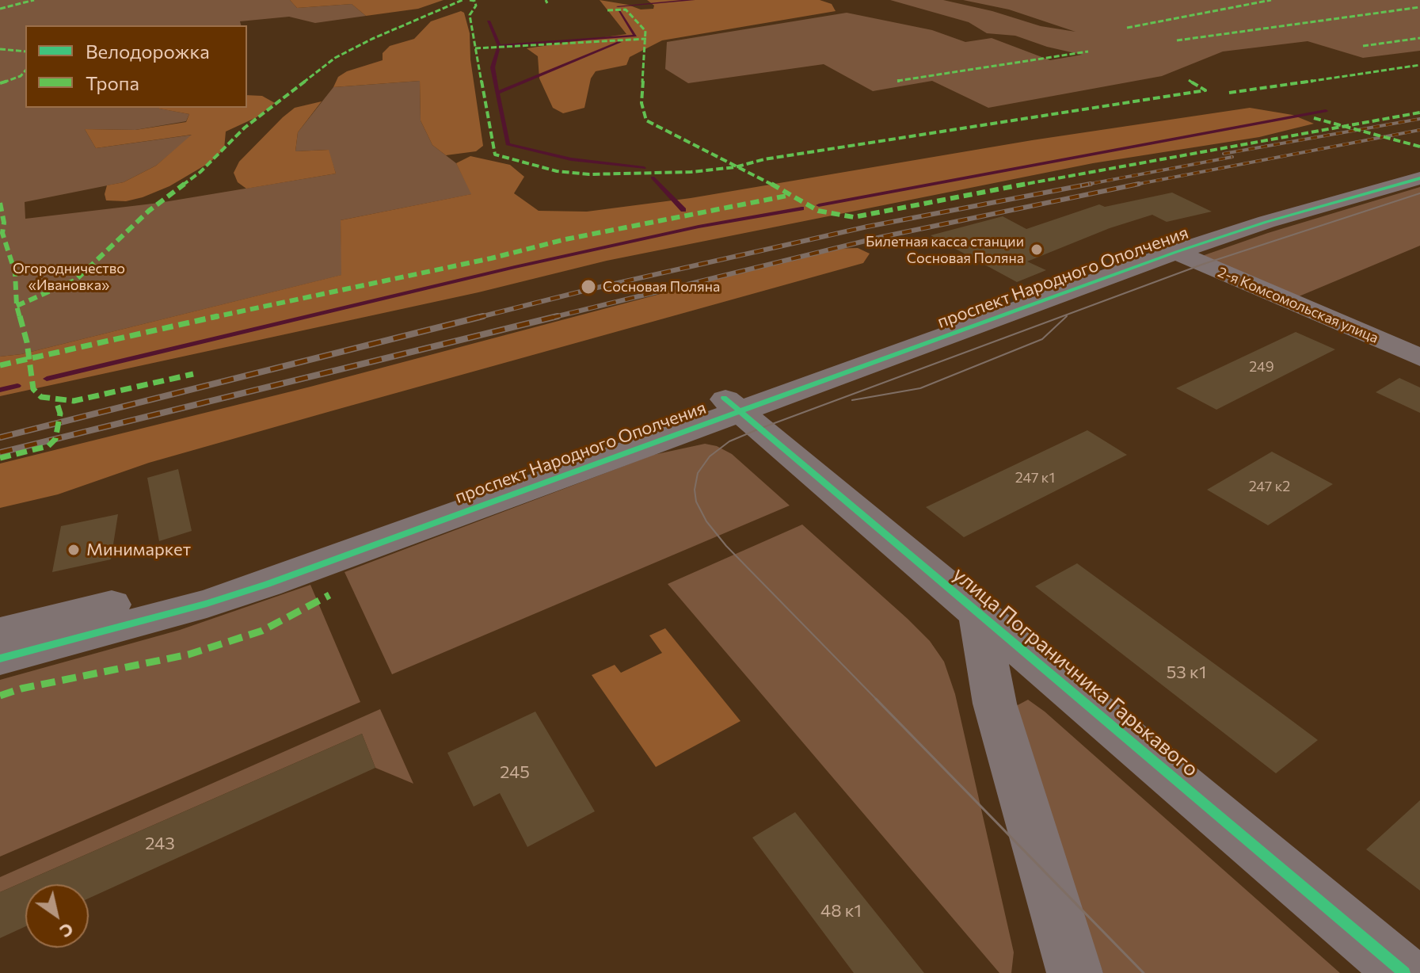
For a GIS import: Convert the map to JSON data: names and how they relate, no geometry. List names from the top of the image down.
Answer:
{
  "streets": {
    "street": ["проспект Народного Ополчения", "2-я Комсомольская улица", "улица Пограничника Гарькавого"]
  },
  "crossings": [
    ["проспект Народного Ополчения", "2-я Комсомольская улица"],
    ["проспект Народного Ополчения", "улица Пограничника Гарькавого"]
  ],
  "parks": ["Огородничество «Ивановка»"],
  "places": ["Билетная касса станции Сосновая Поляна", "Сосновая Поляна", "Минимаркет"],
  "house_numbers": [
    "249",
    "247 к1",
    "247 к2",
    "53 к1",
    "245",
    "243",
    "48 к1"
  ],
  "legend": ["Велодорожка", "Тропа"],
  "north": "bottom right"
}
